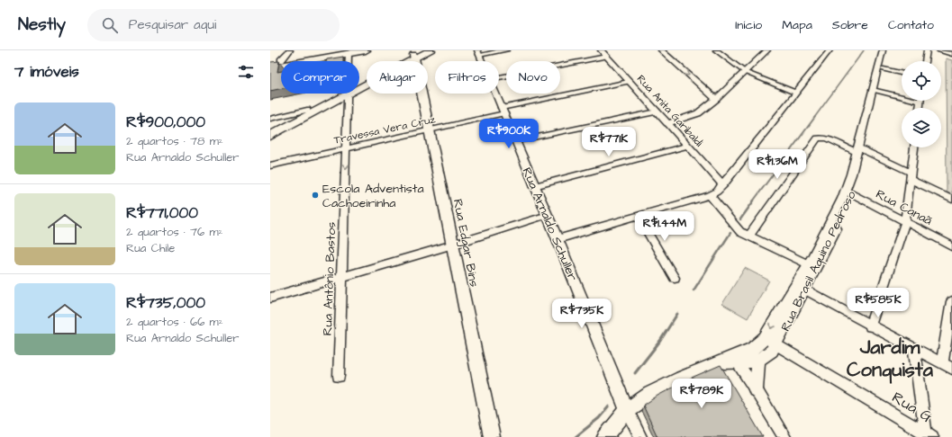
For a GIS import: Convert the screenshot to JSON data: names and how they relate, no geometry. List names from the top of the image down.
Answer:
{
  "streets": {
    "street": [
      "Rua Anita Garibaldi",
      "Travessa Vera Cruz",
      "Rua Canaã",
      "Rua Arnaldo Schuller",
      "Rua Edgar Bins",
      "Rua Brasil Aquino Pedroso",
      "Rua Antônio Bastos",
      "Rua G"
    ]
  },
  "crossings": [
    ["Rua Anita Garibaldi", "Travessa Vera Cruz"],
    ["Travessa Vera Cruz", "Rua Arnaldo Schuller"],
    ["Travessa Vera Cruz", "Rua Edgar Bins"],
    ["Travessa Vera Cruz", "Rua Antônio Bastos"],
    ["Rua Canaã", "Rua Brasil Aquino Pedroso"],
    ["Rua Arnaldo Schuller", "Rua Brasil Aquino Pedroso"],
    ["Rua Brasil Aquino Pedroso", "Rua G"]
  ],
  "one_way": ["Rua Antônio Bastos"],
  "districts": ["Jardim Conquista"],
  "places": ["Escola Adventista Cachoeirinha"],
  "page": {
    "header": "Nestly",
    "search": "Pesquisar aqui",
    "nav": [
      "Início",
      "Mapa",
      "Sobre",
      "Contato"
    ],
    "heading": "7 imóveis",
    "chip": [
      "Comprar",
      "Alugar",
      "Filtros",
      "Novo"
    ],
    "list": [
      {
        "name": "R$900,000",
        "note": "2 quartos · 78 m² · Rua Arnaldo Schuller"
      },
      {
        "name": "R$771,000",
        "note": "2 quartos · 76 m² · Rua Chile"
      },
      {
        "name": "R$735,000",
        "note": "2 quartos · 66 m² · Rua Arnaldo Schuller"
      }
    ],
    "price": [
      "R$900K",
      "R$771K",
      "R$1.36M",
      "R$1.44M",
      "R$585K",
      "R$735K",
      "R$789K"
    ]
  }
}
